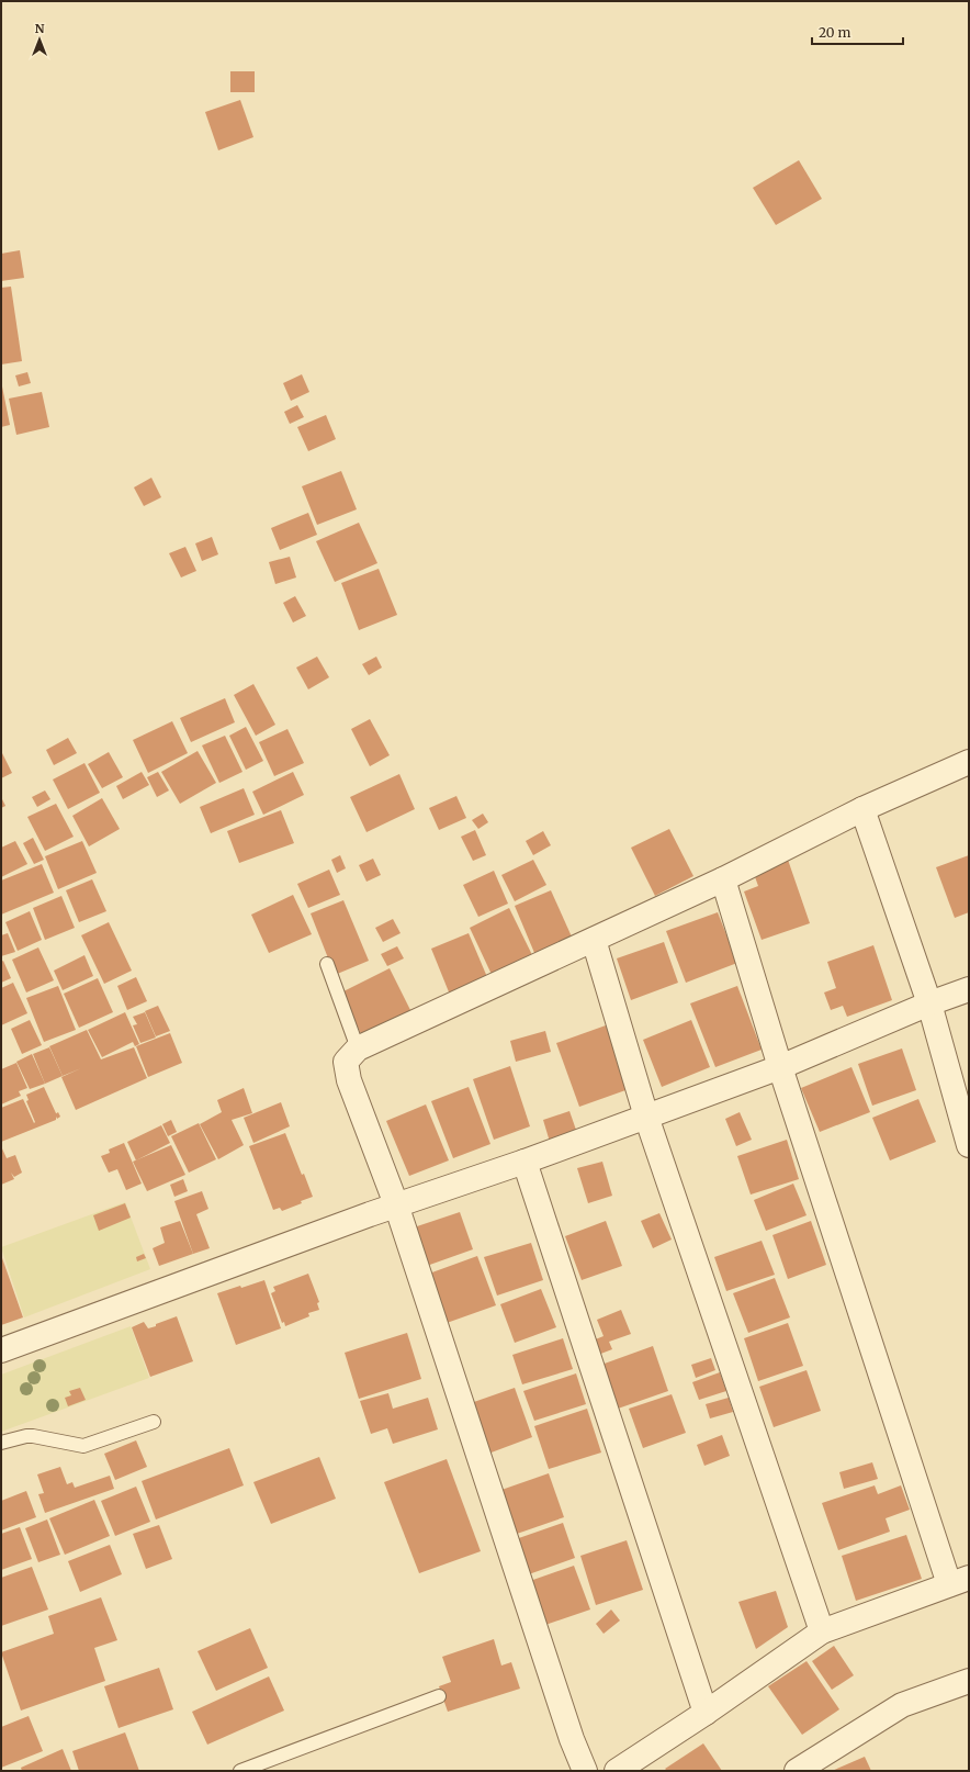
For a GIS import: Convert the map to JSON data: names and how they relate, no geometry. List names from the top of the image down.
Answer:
{
  "scale_bar": "20 m",
  "north": "top"
}
